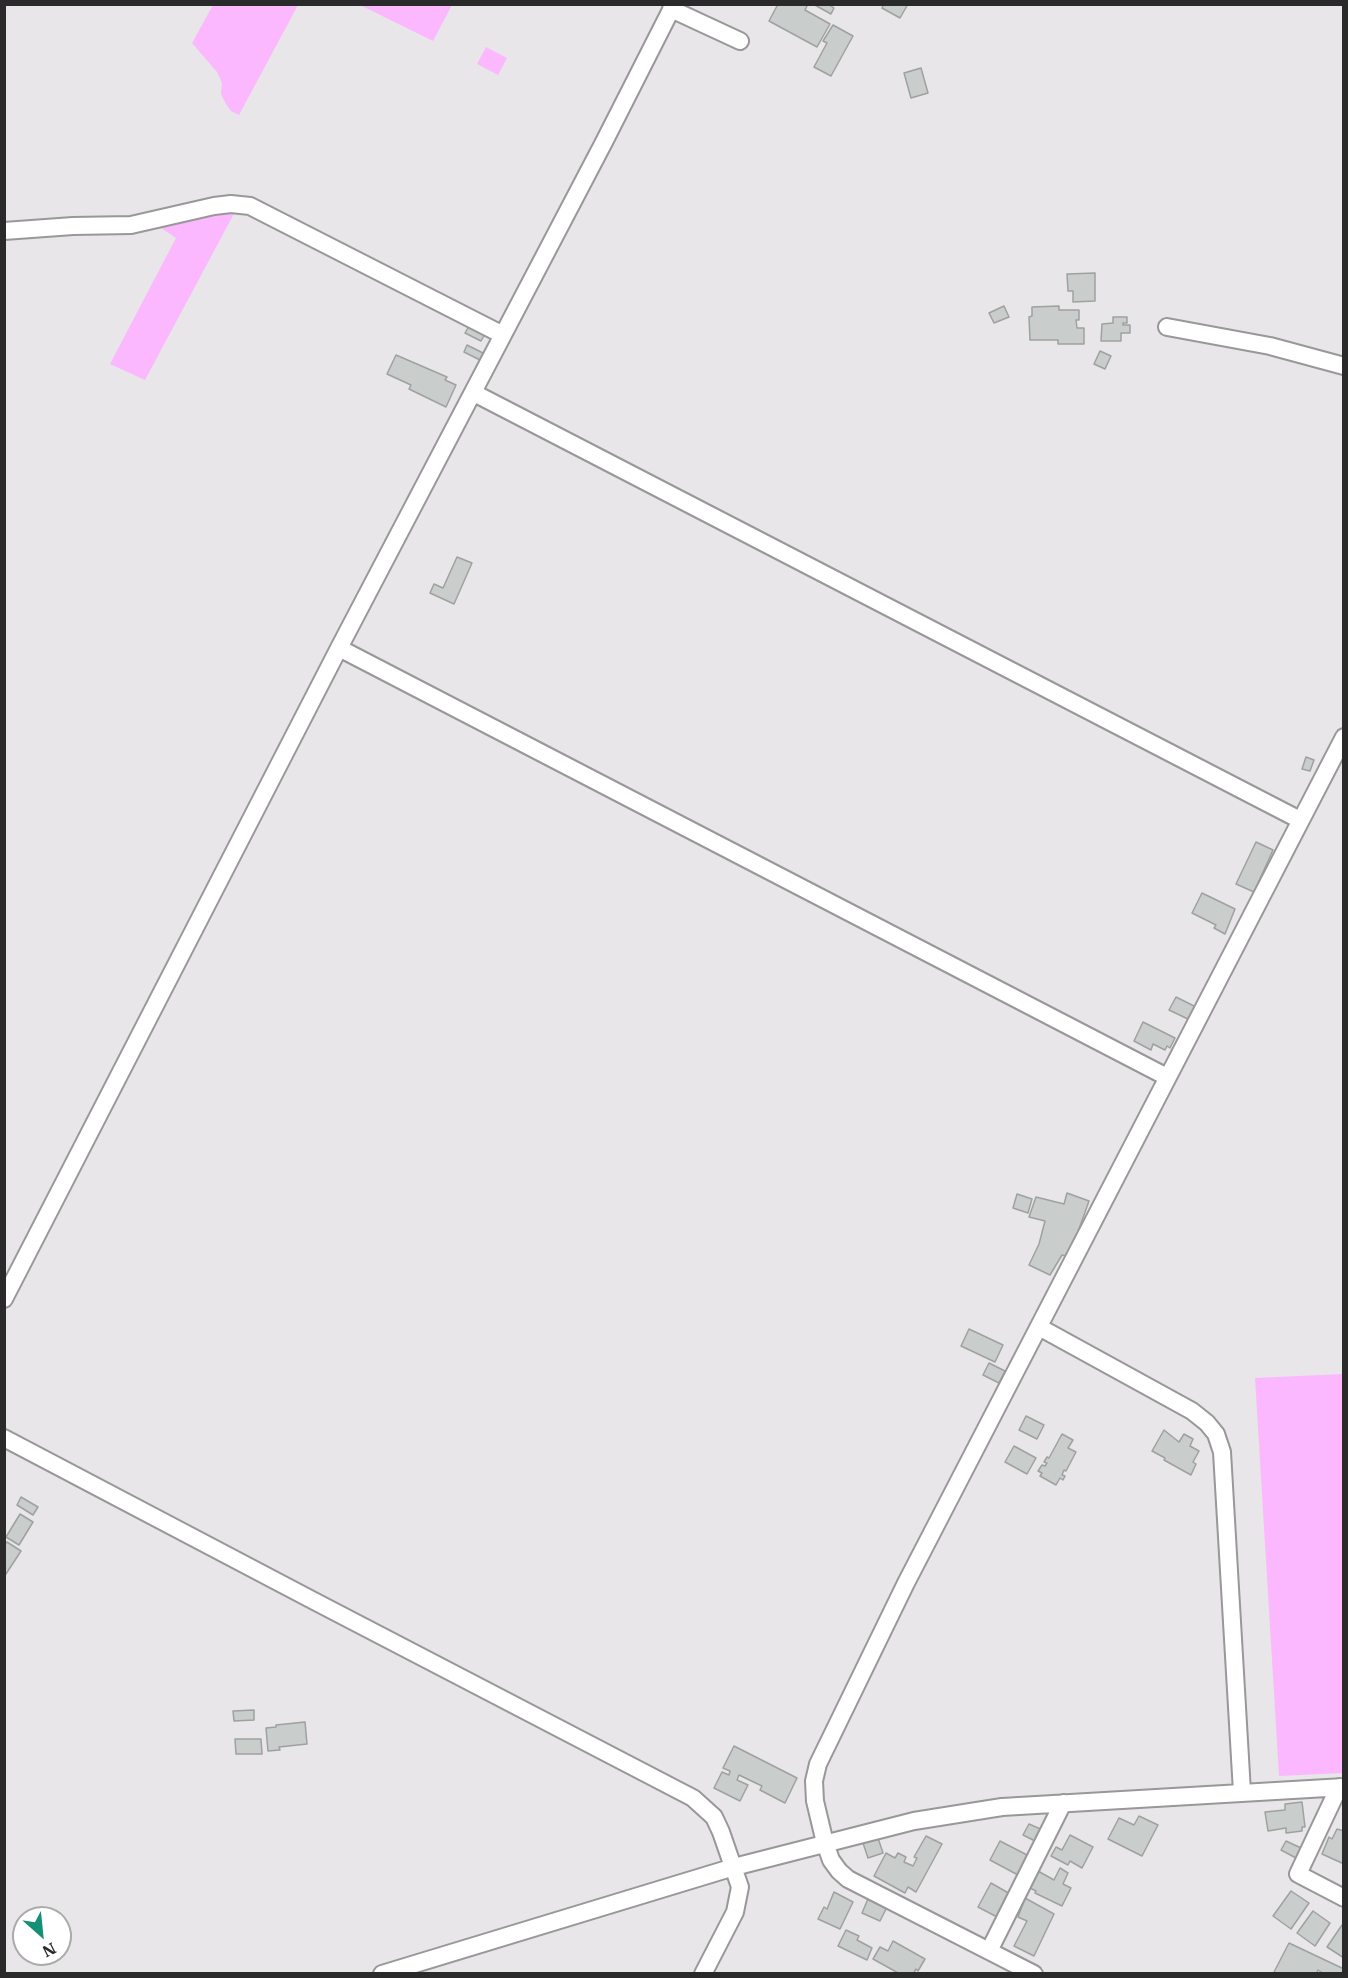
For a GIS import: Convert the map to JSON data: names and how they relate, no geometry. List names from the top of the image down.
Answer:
{
  "north": "bottom right"
}
